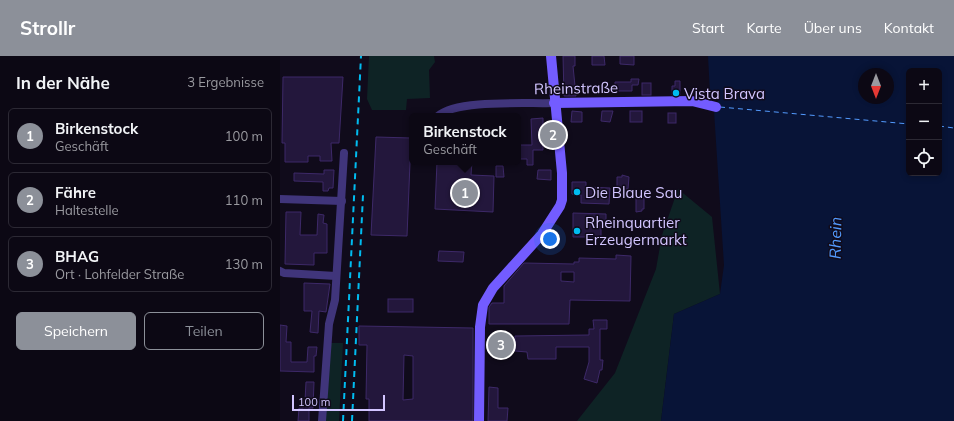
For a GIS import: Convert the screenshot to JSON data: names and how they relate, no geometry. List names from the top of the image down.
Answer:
{
  "streets": {
    "street": ["Rheinstraße"]
  },
  "water": ["Rhein"],
  "places": ["Vista Brava", "Die Blaue Sau", "Rheinquartier Erzeugermarkt"],
  "scale_bar": "100 m",
  "north": "bottom",
  "page": {
    "header": "Strollr",
    "nav": [
      "Start",
      "Karte",
      "Über uns",
      "Kontakt"
    ],
    "heading": ["In der Nähe", "3 Ergebnisse"],
    "map_buttons": ["+", "−"],
    "list": [
      {
        "mark": "1",
        "name": "Birkenstock",
        "note": "Geschäft",
        "value": "100 m"
      },
      {
        "mark": "2",
        "name": "Fähre",
        "note": "Haltestelle",
        "value": "110 m"
      },
      {
        "mark": "3",
        "name": "BHAG",
        "note": "Ort · Lohfelder Straße",
        "value": "130 m"
      }
    ],
    "popup": ["Birkenstock", "Geschäft"],
    "pins": ["2", "1", "3"],
    "buttons": ["Speichern", "Teilen"],
    "scale": "100 m"
  }
}
